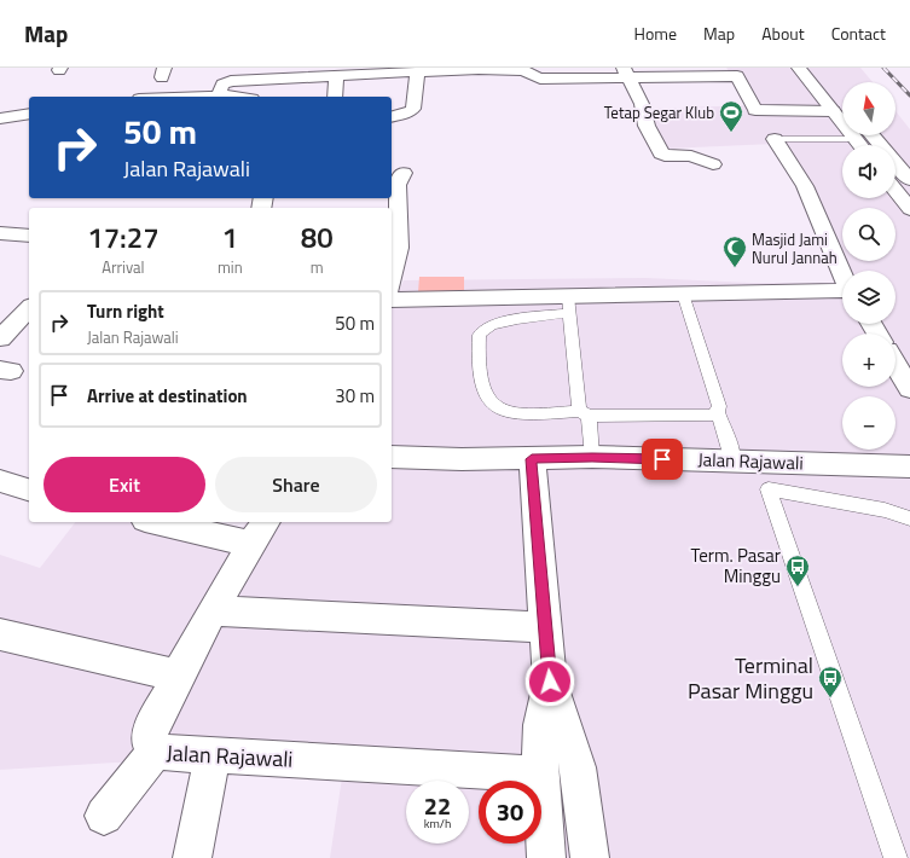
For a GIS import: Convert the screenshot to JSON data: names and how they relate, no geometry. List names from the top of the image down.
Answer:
{
  "streets": {
    "street": ["Jalan Rajawali"]
  },
  "places": {
    "sports": ["Tetap Segar Klub"],
    "mosque": ["Masjid Jami Nurul Jannah"],
    "bus stop": ["Term. Pasar Minggu", "Terminal Pasar Minggu"]
  },
  "north": "top",
  "page": {
    "header": "Map",
    "nav": [
      "Home",
      "Map",
      "About",
      "Contact"
    ],
    "map_buttons": ["+", "−"],
    "turn": ["50 m", "Jalan Rajawali"],
    "eta": [
      "17:27",
      "Arrival",
      "1",
      "min",
      "80",
      "m"
    ],
    "list": [
      {
        "name": "Turn right",
        "note": "Jalan Rajawali",
        "value": "50 m"
      },
      {
        "name": "Arrive at destination",
        "value": "30 m"
      }
    ],
    "buttons": ["Exit", "Share"],
    "speed": "22 km/h",
    "limit": "30"
  }
}
